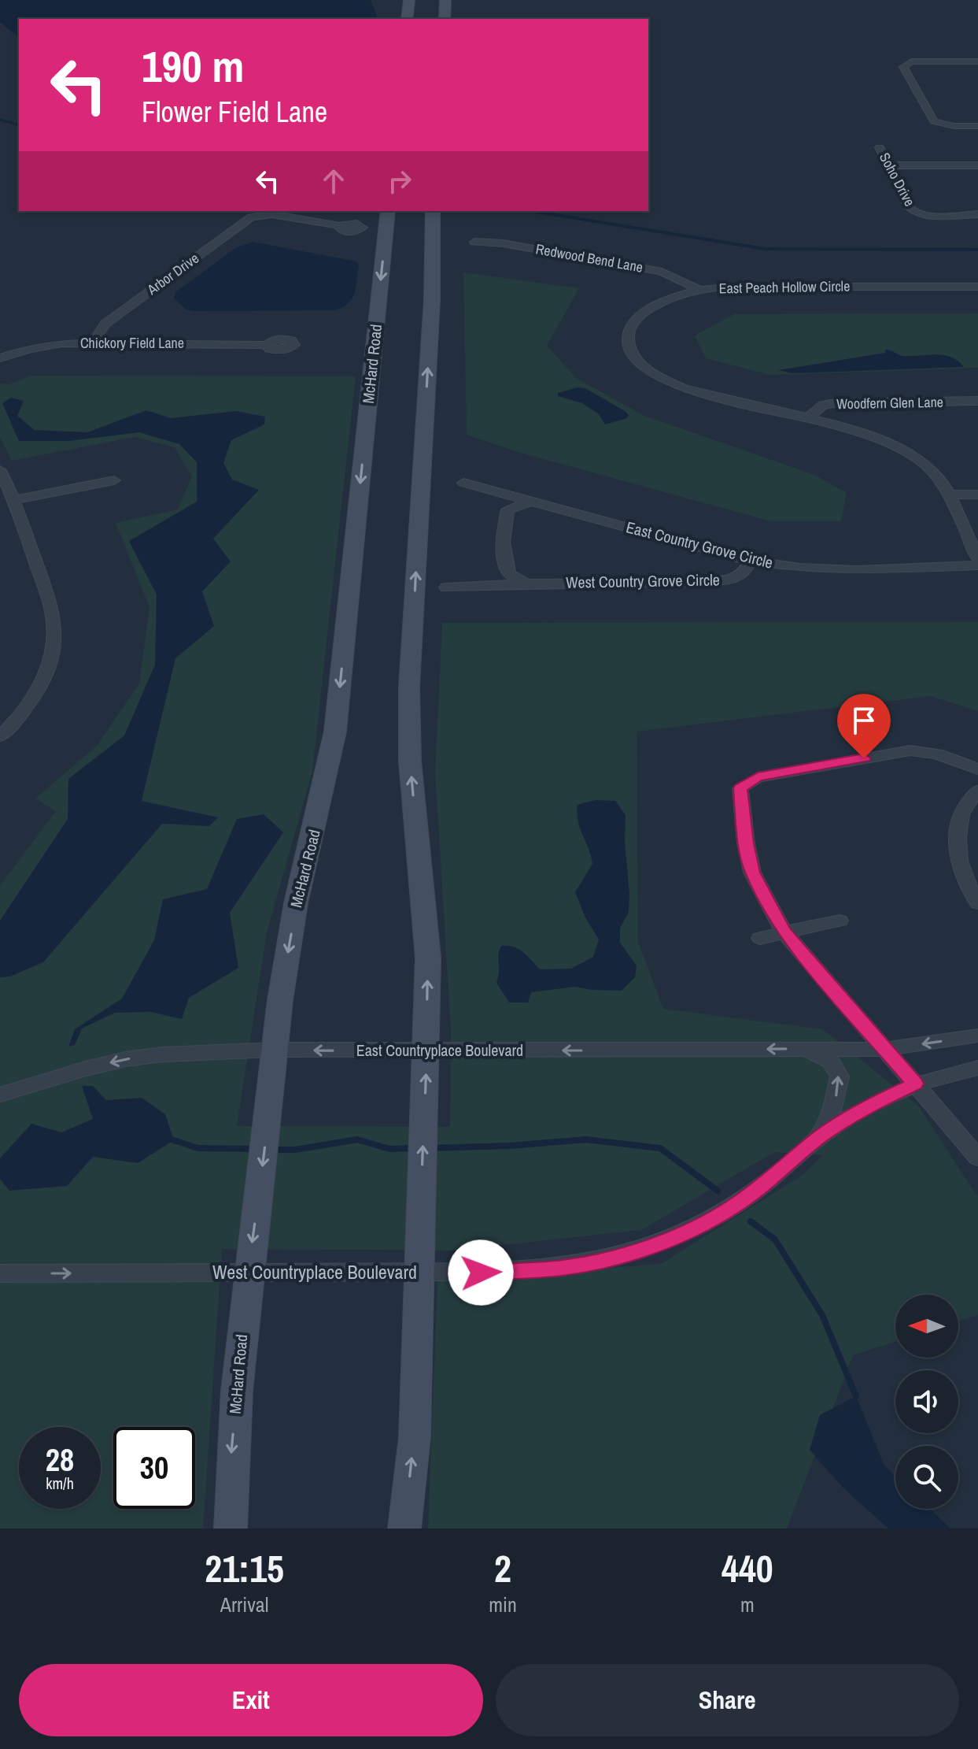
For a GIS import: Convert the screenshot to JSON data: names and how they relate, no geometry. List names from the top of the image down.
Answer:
{
  "streets": {
    "main road": ["McHard Road"],
    "street": [
      "Soho Drive",
      "Redwood Bend Lane",
      "Arbor Drive",
      "East Peach Hollow Circle",
      "Chickory Field Lane",
      "Woodfern Glen Lane",
      "East Country Grove Circle",
      "West Country Grove Circle",
      "East Countryplace Boulevard",
      "West Countryplace Boulevard"
    ]
  },
  "crossings": [
    ["Redwood Bend Lane", "East Peach Hollow Circle"],
    ["Arbor Drive", "Chickory Field Lane"],
    ["East Peach Hollow Circle", "Woodfern Glen Lane"],
    ["McHard Road", "East Countryplace Boulevard"],
    ["McHard Road", "West Countryplace Boulevard"],
    ["East Country Grove Circle", "West Country Grove Circle"],
    ["East Countryplace Boulevard", "West Countryplace Boulevard"]
  ],
  "one_way": ["East Countryplace Boulevard"],
  "north": "left",
  "page": {
    "turn": ["190 m", "Flower Field Lane"],
    "speed": "28 km/h",
    "limit": "30",
    "eta": [
      "21:15",
      "Arrival",
      "2",
      "min",
      "440",
      "m"
    ],
    "buttons": ["Exit", "Share"]
  }
}
